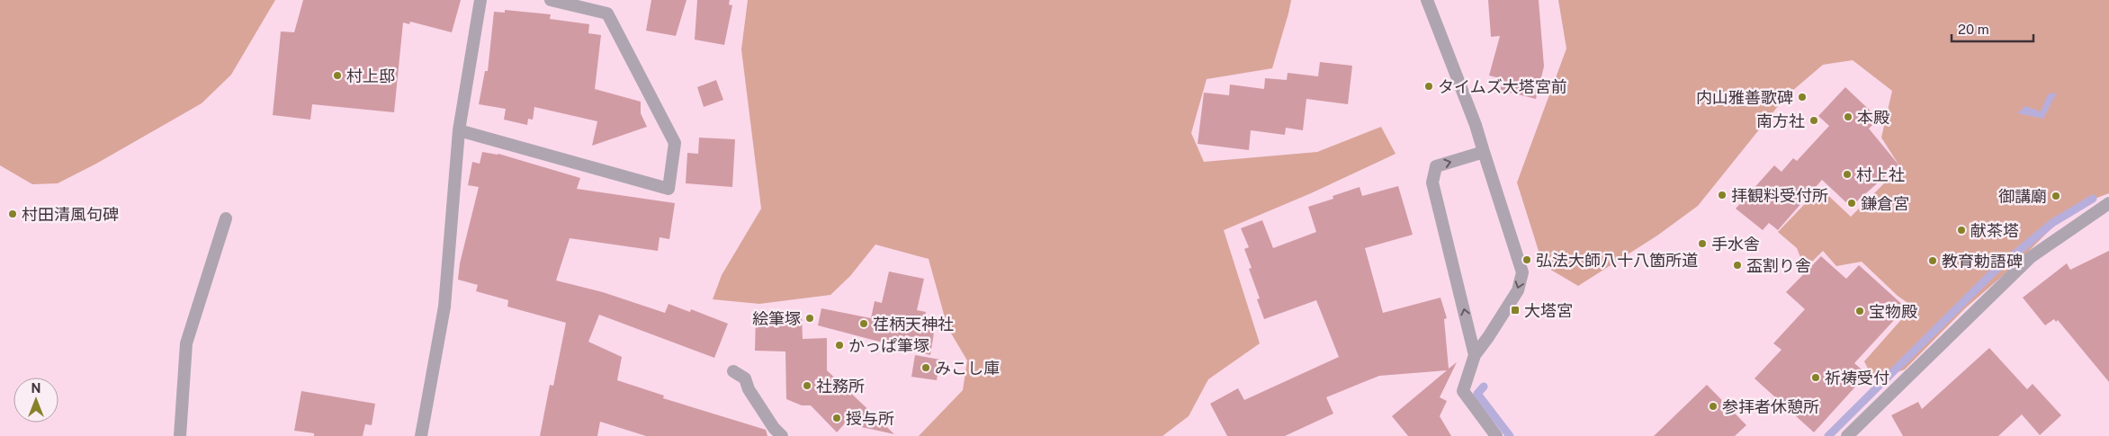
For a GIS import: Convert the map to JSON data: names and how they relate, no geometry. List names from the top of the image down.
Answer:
{
  "places": {
    "other": [
      "村上邸",
      "タイムズ大塔宮前",
      "内山雅善歌碑",
      "本殿",
      "南方社",
      "村上社",
      "拝観料受付所",
      "御講廟",
      "鎌倉宮",
      "村田清風句碑",
      "献茶塔",
      "手水舎",
      "弘法大師八十八箇所道",
      "教育勅語碑",
      "盃割り舎",
      "宝物殿",
      "絵筆塚",
      "荏柄天神社",
      "かっぱ筆塚",
      "みこし庫",
      "祈祷受付",
      "社務所",
      "参拝者休憩所",
      "授与所"
    ],
    "transit": ["大塔宮"]
  },
  "scale_bar": "20 m",
  "north": "top"
}
